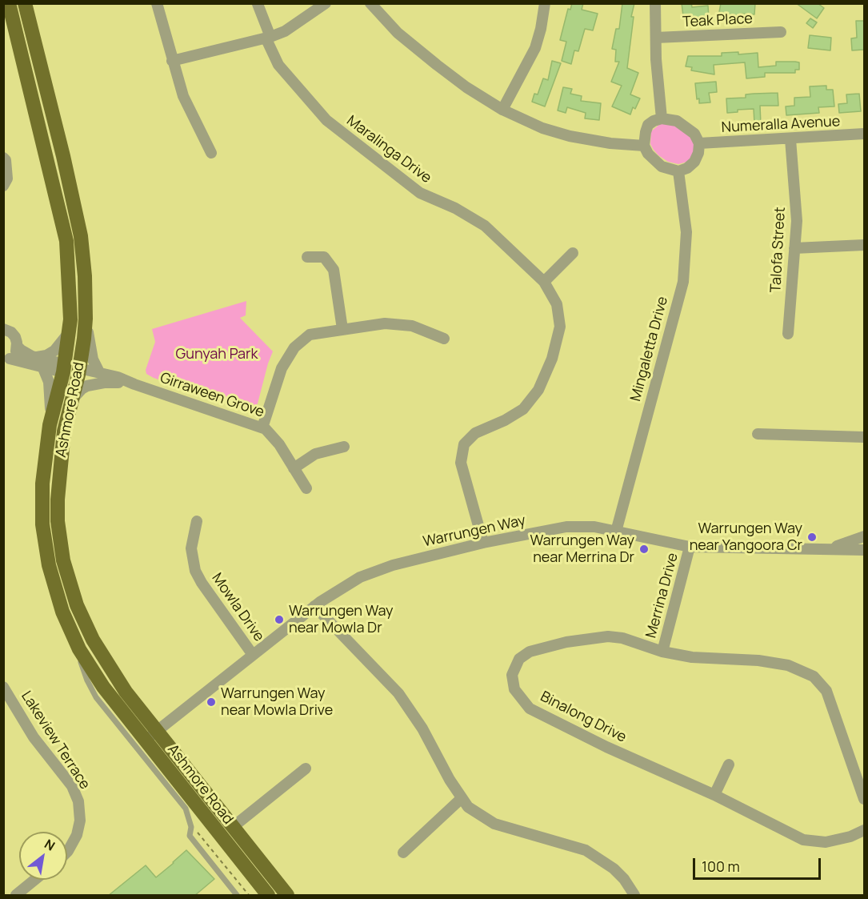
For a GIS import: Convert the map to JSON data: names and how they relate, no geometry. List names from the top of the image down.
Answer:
{
  "streets": {
    "main road": ["Ashmore Road"],
    "street": [
      "Teak Place",
      "Numeralla Avenue",
      "Maralinga Drive",
      "Talofa Street",
      "Mingaletta Drive",
      "Girraween Grove",
      "Warrungen Way",
      "Merrina Drive",
      "Mowla Drive",
      "Binalong Drive",
      "Lakeview Terrace"
    ]
  },
  "crossings": [
    ["Numeralla Avenue", "Talofa Street"],
    ["Numeralla Avenue", "Mingaletta Drive"],
    ["Maralinga Drive", "Warrungen Way"],
    ["Mingaletta Drive", "Warrungen Way"],
    ["Girraween Grove", "Ashmore Road"],
    ["Ashmore Road", "Warrungen Way"],
    ["Warrungen Way", "Merrina Drive"],
    ["Warrungen Way", "Mowla Drive"],
    ["Merrina Drive", "Binalong Drive"]
  ],
  "parks": ["Gunyah Park"],
  "places": [
    "Warrungen Way near Yangoora Cr",
    "Warrungen Way near Merrina Dr",
    "Warrungen Way near Mowla Dr",
    "Warrungen Way near Mowla Drive"
  ],
  "scale_bar": "100 m",
  "north": "top right"
}
